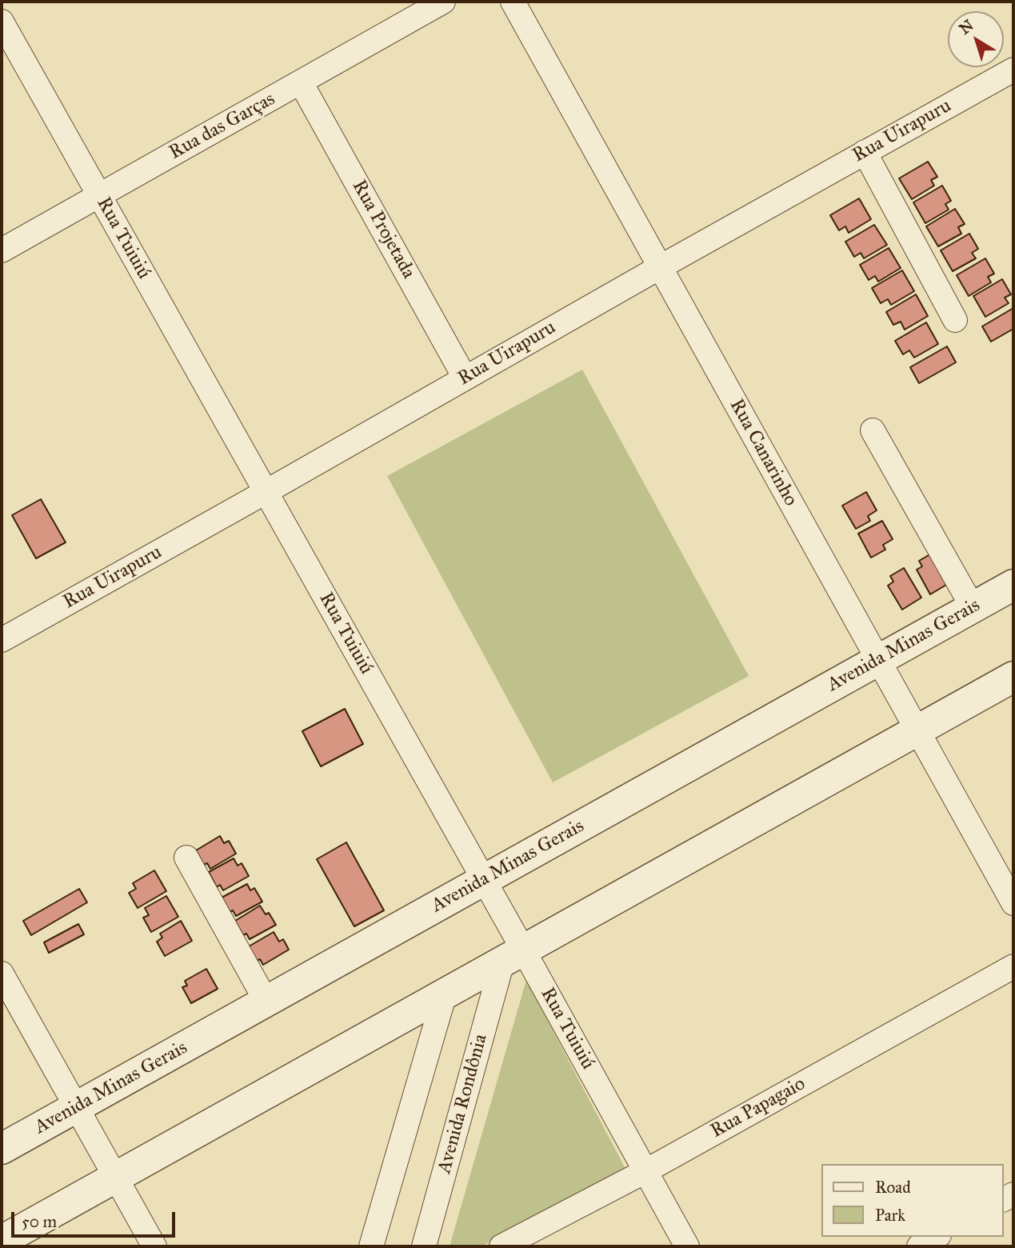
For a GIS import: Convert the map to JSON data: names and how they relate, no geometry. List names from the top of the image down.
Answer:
{
  "streets": {
    "street": [
      "Rua das Garças",
      "Rua Uirapuru",
      "Rua Projetada",
      "Rua Tuiuiú",
      "Rua Canarinho",
      "Avenida Minas Gerais",
      "Avenida Rondônia",
      "Rua Papagaio"
    ]
  },
  "crossings": [
    ["Rua das Garças", "Rua Projetada"],
    ["Rua das Garças", "Rua Tuiuiú"],
    ["Rua Uirapuru", "Rua Projetada"],
    ["Rua Uirapuru", "Rua Tuiuiú"],
    ["Rua Uirapuru", "Rua Canarinho"],
    ["Rua Tuiuiú", "Avenida Minas Gerais"],
    ["Rua Tuiuiú", "Avenida Rondônia"],
    ["Rua Tuiuiú", "Rua Papagaio"],
    ["Rua Canarinho", "Avenida Minas Gerais"]
  ],
  "legend": ["Road", "Park"],
  "scale_bar": "50 m",
  "north": "top left"
}
